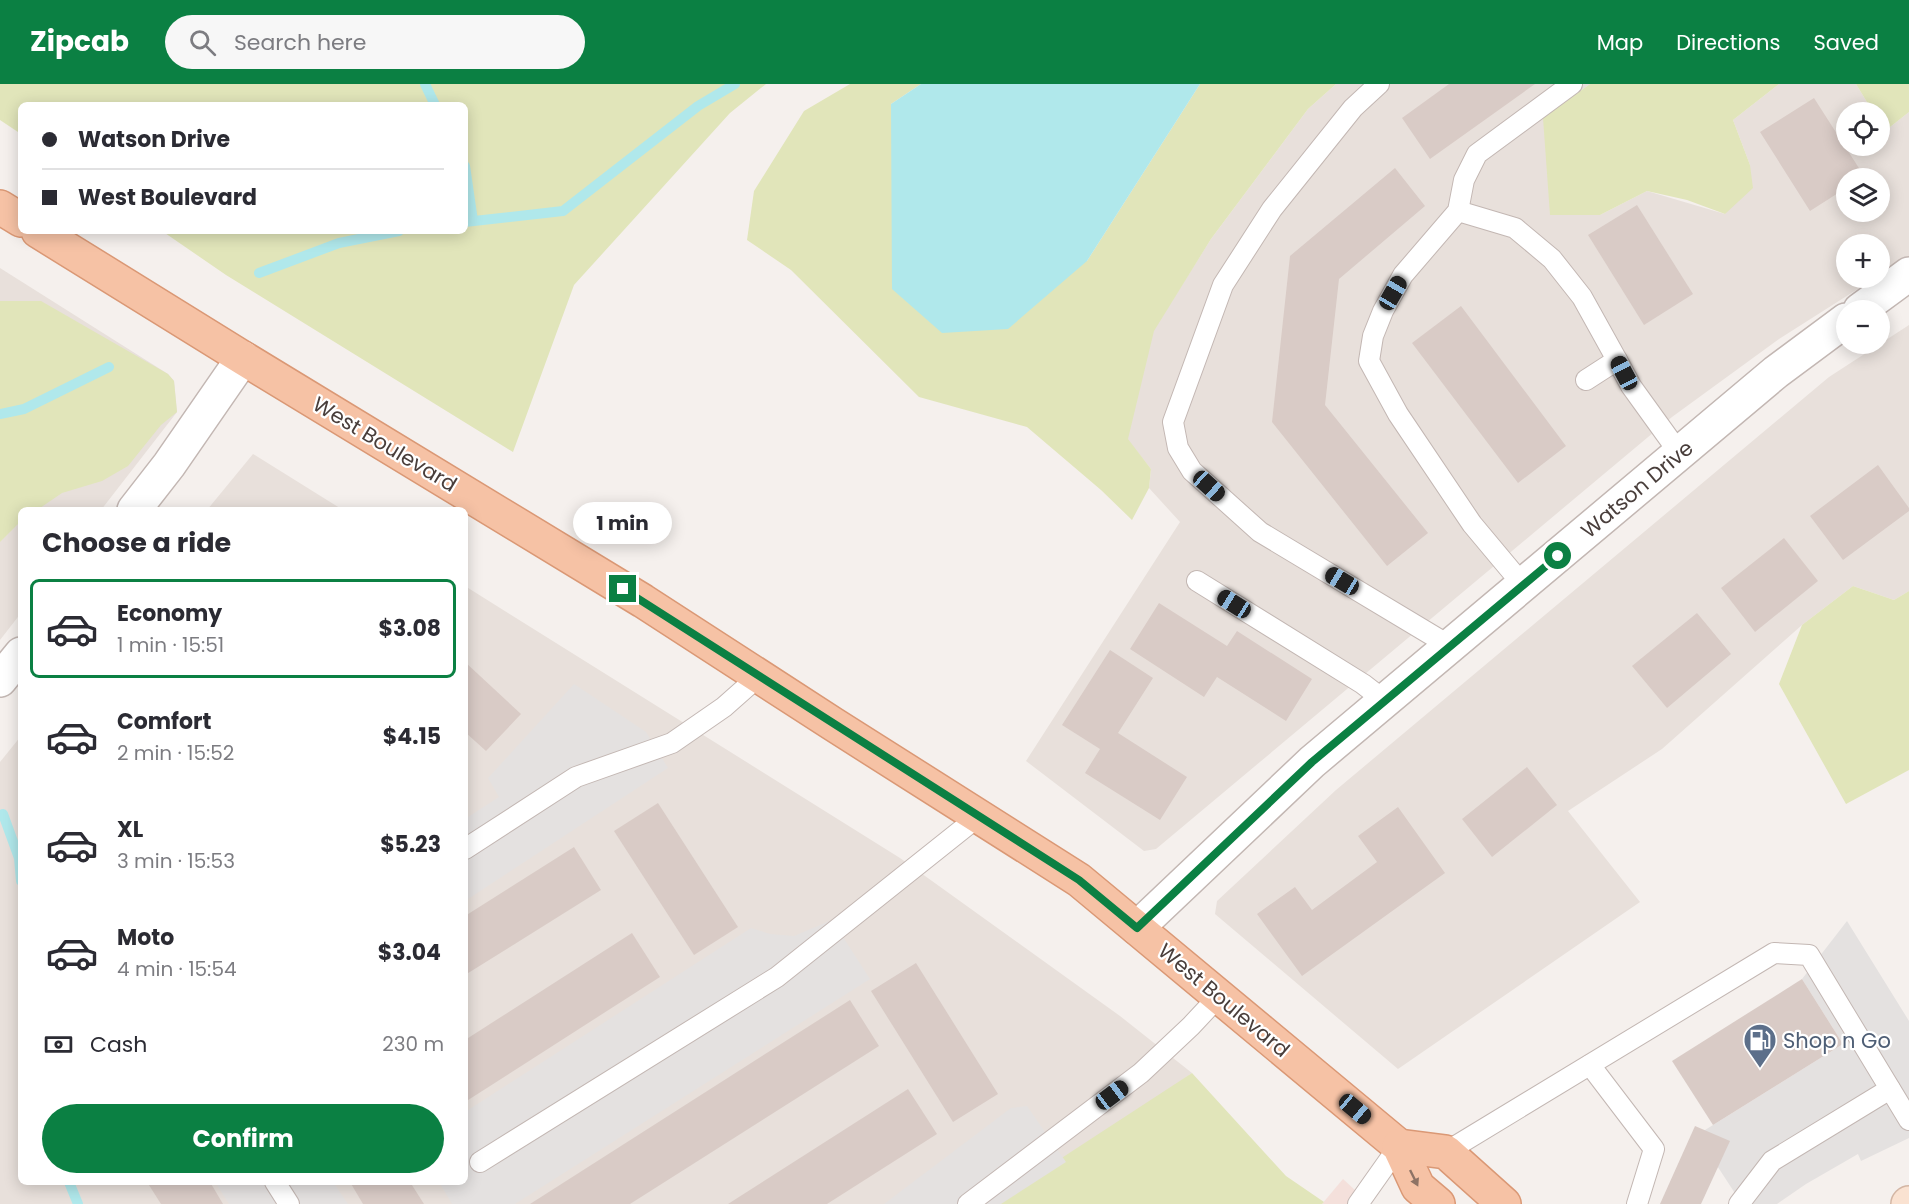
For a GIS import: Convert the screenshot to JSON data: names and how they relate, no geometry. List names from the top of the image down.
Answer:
{
  "streets": {
    "main road": ["West Boulevard"],
    "street": ["Watson Drive"]
  },
  "crossings": [
    ["West Boulevard", "Watson Drive"]
  ],
  "places": {
    "fuel station": ["Shop n Go"]
  },
  "page": {
    "header": "Zipcab",
    "search": "Search here",
    "nav": ["Map", "Directions", "Saved"],
    "map_buttons": ["+", "−"],
    "banner": ["Watson Drive", "West Boulevard"],
    "bubble": "1 min",
    "heading": "Choose a ride",
    "list": [
      {
        "name": "Economy",
        "note": "1 min · 15:51",
        "value": "$3.08"
      },
      {
        "name": "Comfort",
        "note": "2 min · 15:52",
        "value": "$4.15"
      },
      {
        "name": "XL",
        "note": "3 min · 15:53",
        "value": "$5.23"
      },
      {
        "name": "Moto",
        "note": "4 min · 15:54",
        "value": "$3.04"
      }
    ],
    "pay": ["Cash", "230 m"],
    "buttons": "Confirm"
  }
}
